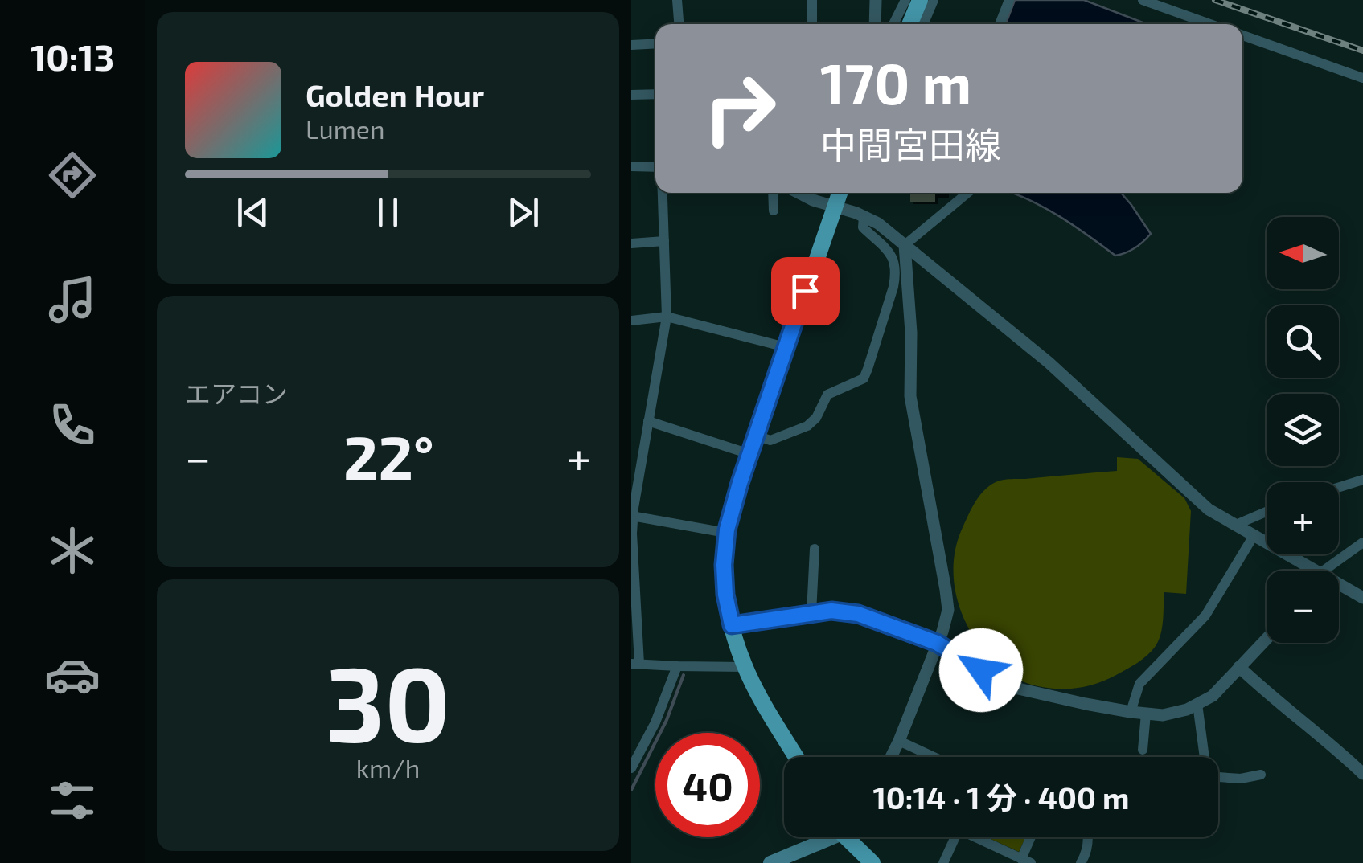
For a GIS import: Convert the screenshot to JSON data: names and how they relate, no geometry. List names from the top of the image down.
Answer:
{
  "north": "left",
  "page": {
    "tabs": "10:13",
    "turn": ["170 m", "中間宮田線"],
    "song": ["Golden Hour", "Lumen"],
    "map_buttons": ["+", "−"],
    "tile": [
      "エアコン",
      ["30", "km/h"]
    ],
    "heat": ["−", "22°", "+"],
    "limit": "40",
    "trip": "10:14 · 1 分 · 400 m"
  }
}
